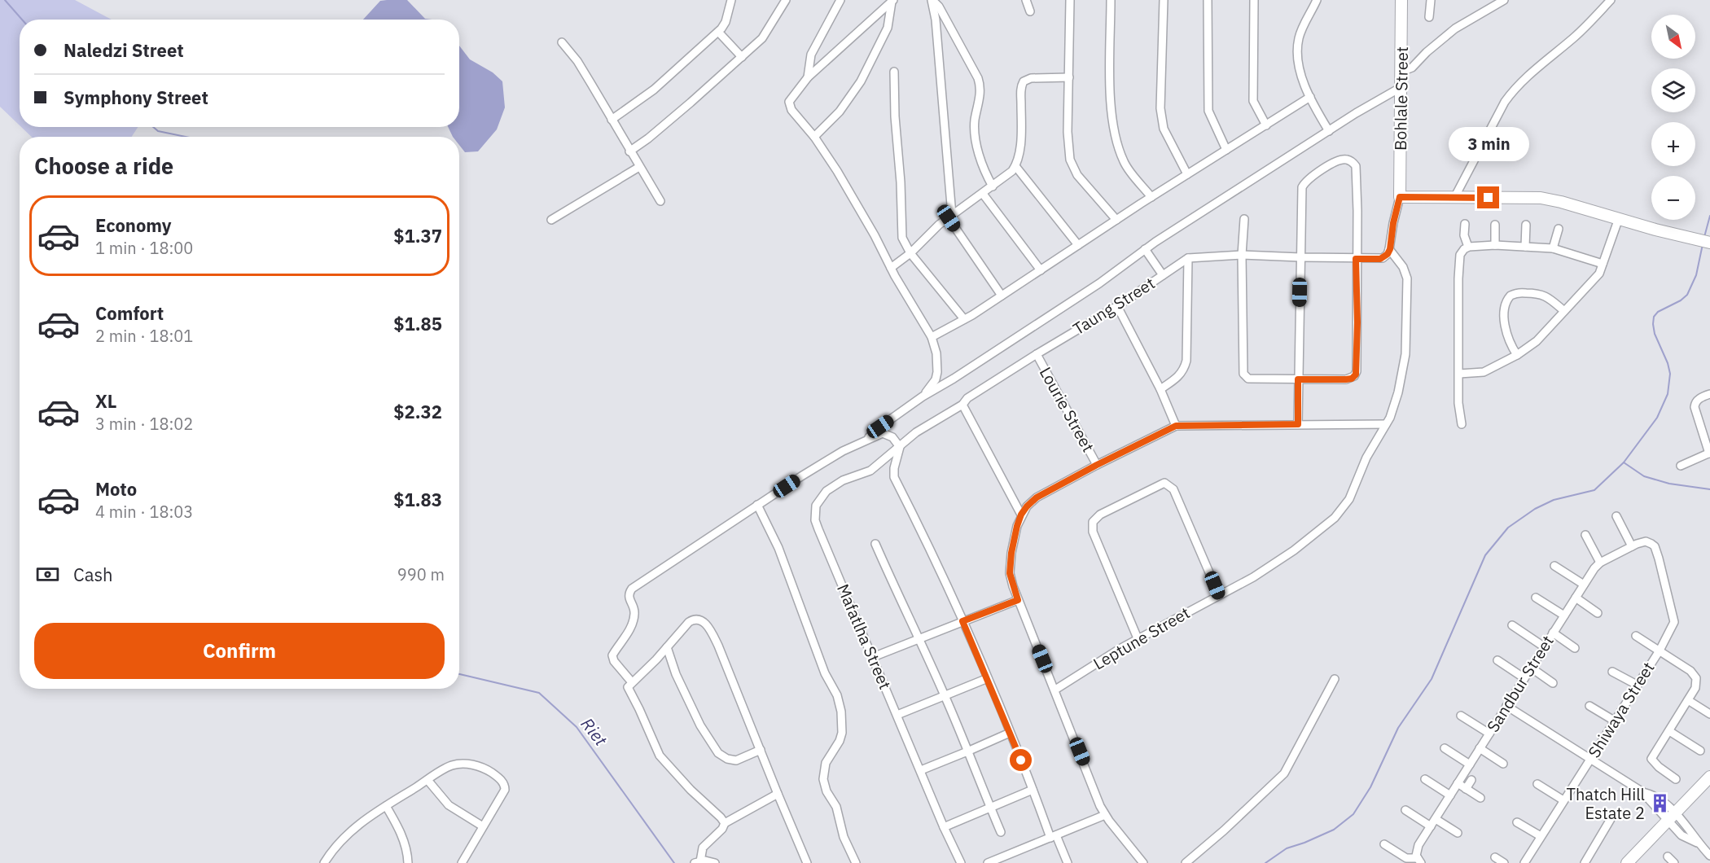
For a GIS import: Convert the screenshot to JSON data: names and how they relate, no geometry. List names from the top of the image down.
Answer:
{
  "streets": {
    "street": [
      "Bohlale Street",
      "Taung Street",
      "Lourie Street",
      "Mafatlha Street",
      "Leptune Street",
      "Sandbur Street",
      "Shiwaya Street"
    ]
  },
  "crossings": [
    ["Taung Street", "Lourie Street"],
    ["Taung Street", "Mafatlha Street"],
    ["Sandbur Street", "Shiwaya Street"]
  ],
  "water": ["Riet"],
  "places": {
    "building": ["Thatch Hill Estate 2"]
  },
  "north": "bottom right",
  "page": {
    "map_buttons": ["+", "−"],
    "banner": ["Naledzi Street", "Symphony Street"],
    "bubble": "3 min",
    "heading": "Choose a ride",
    "list": [
      {
        "name": "Economy",
        "note": "1 min · 18:00",
        "value": "$1.37"
      },
      {
        "name": "Comfort",
        "note": "2 min · 18:01",
        "value": "$1.85"
      },
      {
        "name": "XL",
        "note": "3 min · 18:02",
        "value": "$2.32"
      },
      {
        "name": "Moto",
        "note": "4 min · 18:03",
        "value": "$1.83"
      }
    ],
    "pay": ["Cash", "990 m"],
    "buttons": "Confirm"
  }
}
